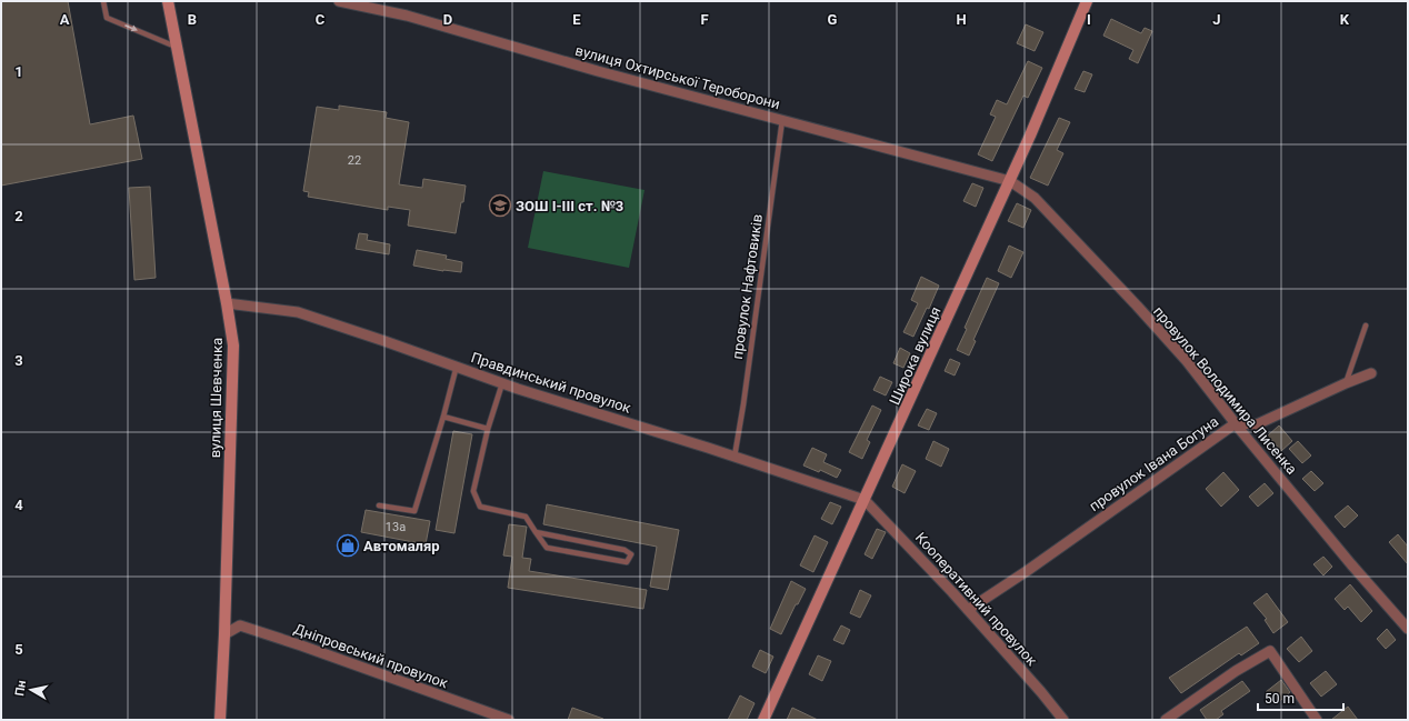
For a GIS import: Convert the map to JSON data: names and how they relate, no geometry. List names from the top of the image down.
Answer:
{
  "streets": {
    "street": [
      "вулиця Охтирської Тероборони",
      "Широка вулиця",
      "Правдинський провулок",
      "провулок Володимира Лисенка",
      "вулиця Шевченка",
      "провулок Івана Богуна",
      "Кооперативний провулок",
      "Дніпровський провулок"
    ],
    "lane": ["провулок Нафтовиків"]
  },
  "crossings": [
    ["вулиця Охтирської Тероборони", "провулок Нафтовиків"],
    ["вулиця Охтирської Тероборони", "Широка вулиця"],
    ["вулиця Охтирської Тероборони", "провулок Володимира Лисенка"],
    ["провулок Нафтовиків", "Правдинський провулок"],
    ["Широка вулиця", "Правдинський провулок"],
    ["Широка вулиця", "провулок Володимира Лисенка"],
    ["Широка вулиця", "Кооперативний провулок"],
    ["Правдинський провулок", "вулиця Шевченка"],
    ["Правдинський провулок", "Кооперативний провулок"],
    ["провулок Володимира Лисенка", "провулок Івана Богуна"],
    ["вулиця Шевченка", "Дніпровський провулок"],
    ["провулок Івана Богуна", "Кооперативний провулок"]
  ],
  "places": {
    "school or university": ["ЗОШ І-ІІІ ст. №3"],
    "shop": ["Автомаляр"]
  },
  "house_numbers": ["22", "13а"],
  "scale_bar": "50 m",
  "north": "left",
  "grid": {
    "columns": [
      "A",
      "B",
      "C",
      "D",
      "E",
      "F",
      "G",
      "H",
      "I",
      "J",
      "K"
    ],
    "rows": [
      "1",
      "2",
      "3",
      "4",
      "5"
    ]
  }
}
